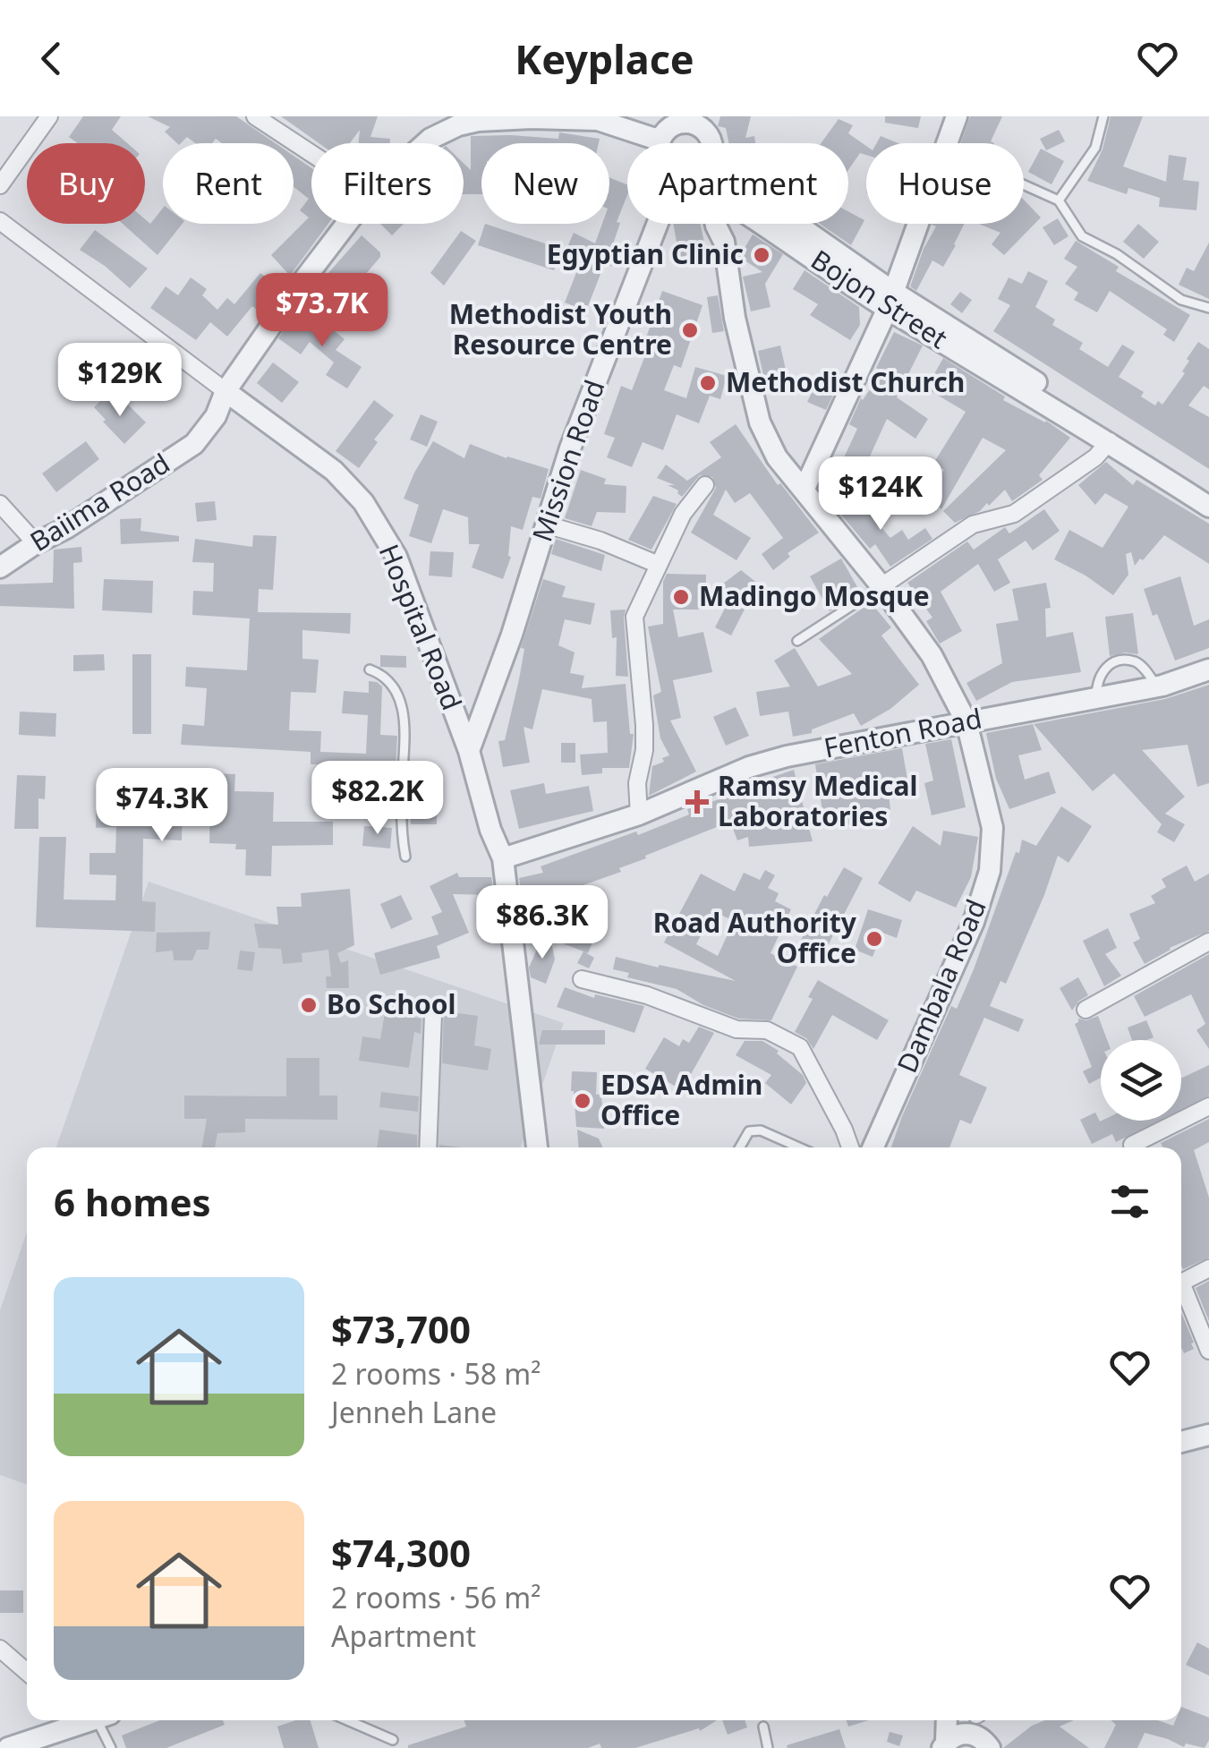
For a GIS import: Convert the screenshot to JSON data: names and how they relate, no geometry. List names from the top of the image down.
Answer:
{
  "streets": {
    "street": [
      "Bojon Street",
      "Mission Road",
      "Baiima Road",
      "Hospital Road",
      "Fenton Road",
      "Dambala Road"
    ]
  },
  "crossings": [
    ["Mission Road", "Hospital Road"],
    ["Baiima Road", "Hospital Road"],
    ["Hospital Road", "Fenton Road"],
    ["Fenton Road", "Dambala Road"]
  ],
  "places": {
    "other": [
      "Egyptian Clinic",
      "Methodist Youth Resource Centre",
      "Methodist Church",
      "Madingo Mosque",
      "Road Authority Office",
      "Bo School",
      "EDSA Admin Office"
    ],
    "health": ["Ramsy Medical Laboratories"]
  },
  "page": {
    "header": "Keyplace",
    "chip": [
      "Buy",
      "Rent",
      "Filters",
      "New",
      "Apartment",
      "House"
    ],
    "price": [
      "$73.7K",
      "$129K",
      "$124K",
      "$82.2K",
      "$74.3K",
      "$86.3K"
    ],
    "heading": "6 homes",
    "list": [
      {
        "name": "$73,700",
        "note": "2 rooms · 58 m² · Jenneh Lane"
      },
      {
        "name": "$74,300",
        "note": "2 rooms · 56 m² · Apartment"
      }
    ]
  }
}
